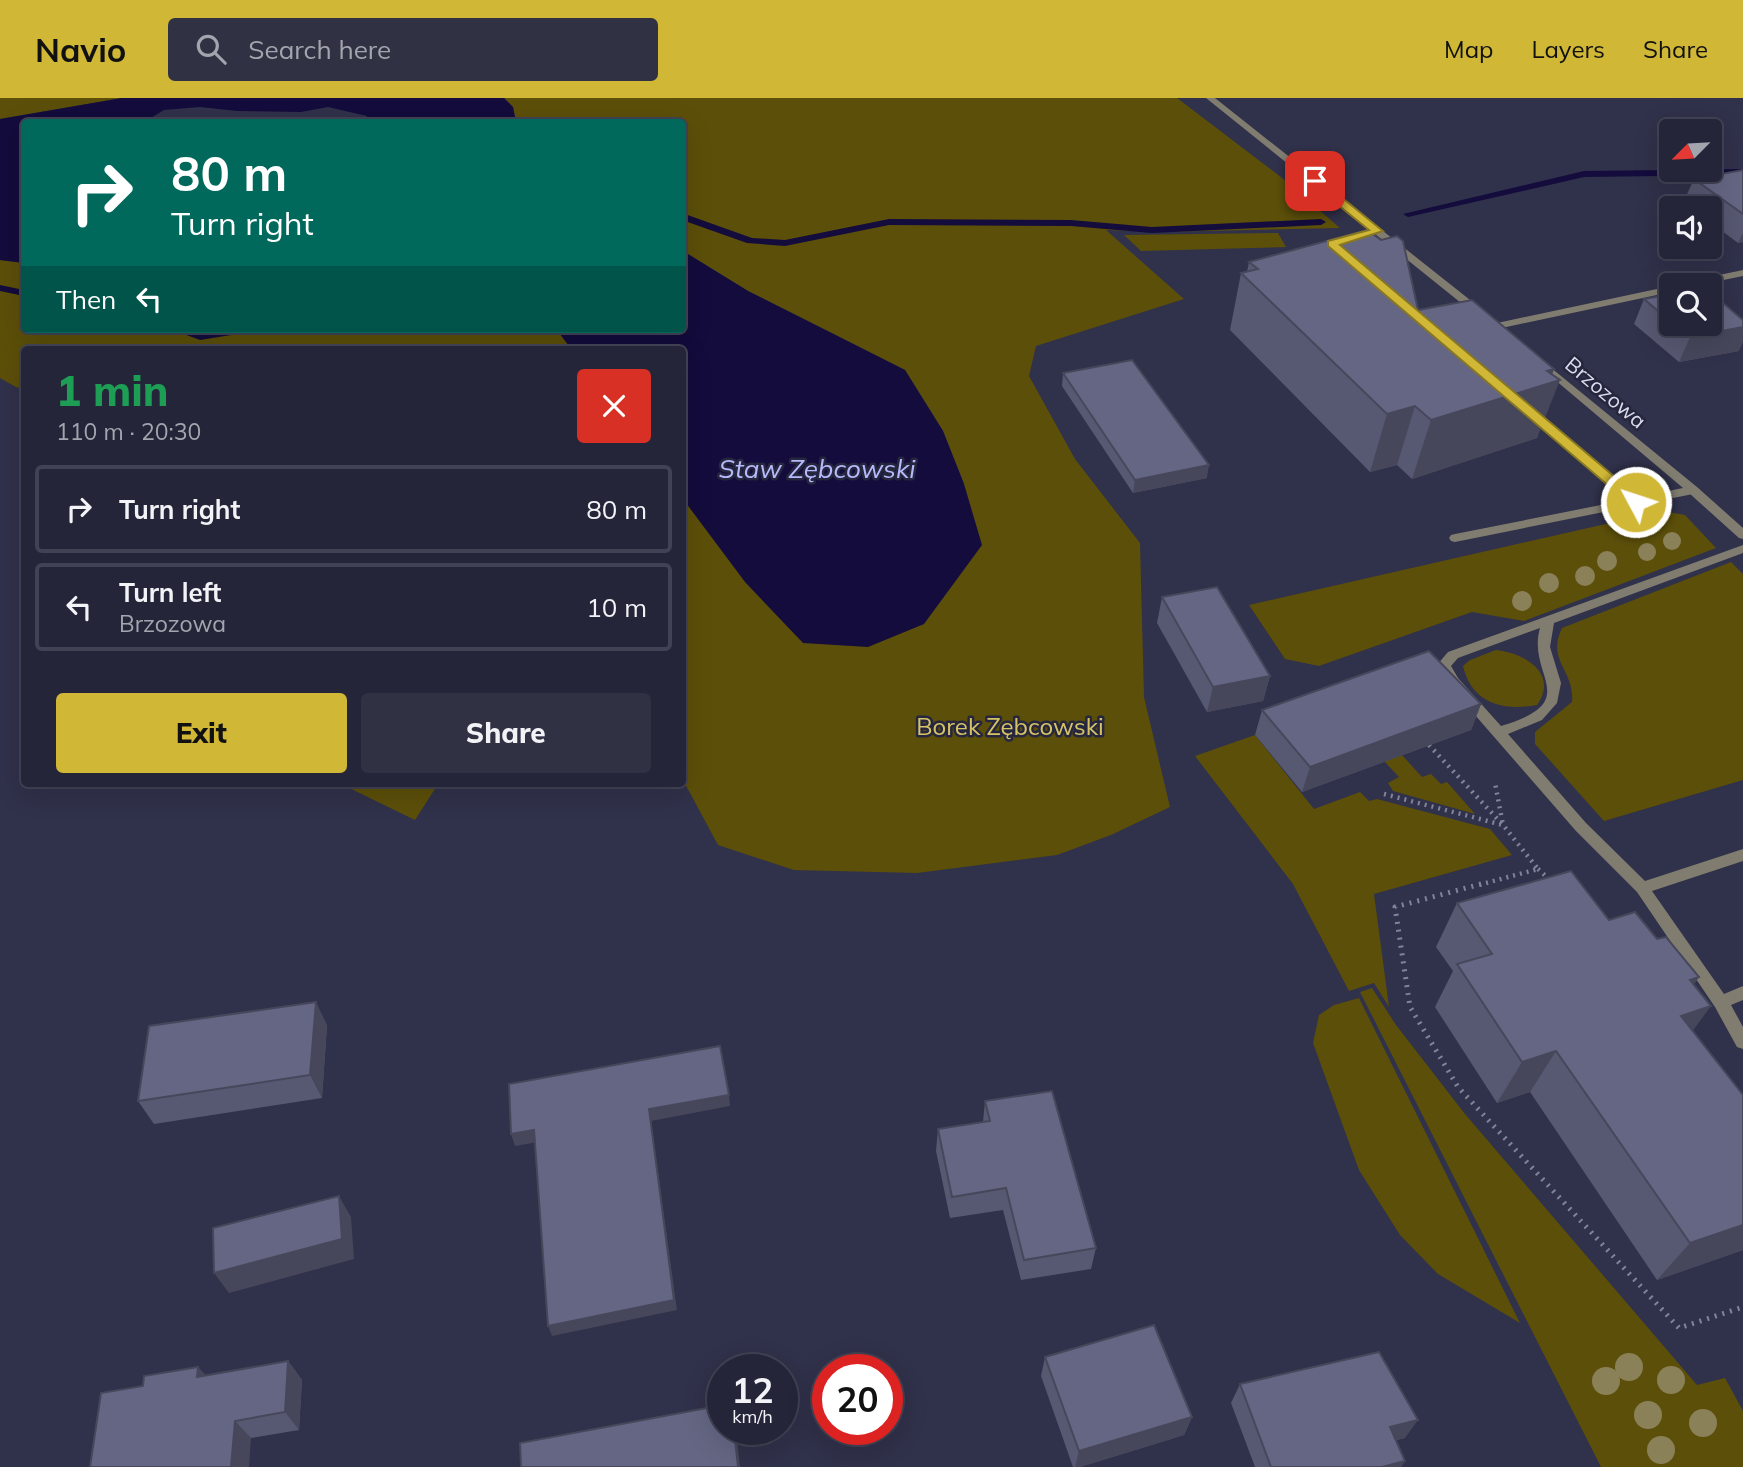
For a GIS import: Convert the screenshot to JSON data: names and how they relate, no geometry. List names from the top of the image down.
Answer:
{
  "streets": {
    "street": ["Brzozowa"]
  },
  "water": ["Staw Zębcowski"],
  "parks": ["Borek Zębcowski"],
  "north": "bottom left",
  "page": {
    "header": "Navio",
    "search": "Search here",
    "nav": ["Map", "Layers", "Share"],
    "turn": ["80 m", "Turn right"],
    "then": "Then",
    "heading": ["1 min", "110 m · 20:30"],
    "list": [
      {
        "name": "Turn right",
        "value": "80 m"
      },
      {
        "name": "Turn left",
        "note": "Brzozowa",
        "value": "10 m"
      }
    ],
    "buttons": ["Exit", "Share"],
    "speed": "12 km/h",
    "limit": "20"
  }
}
